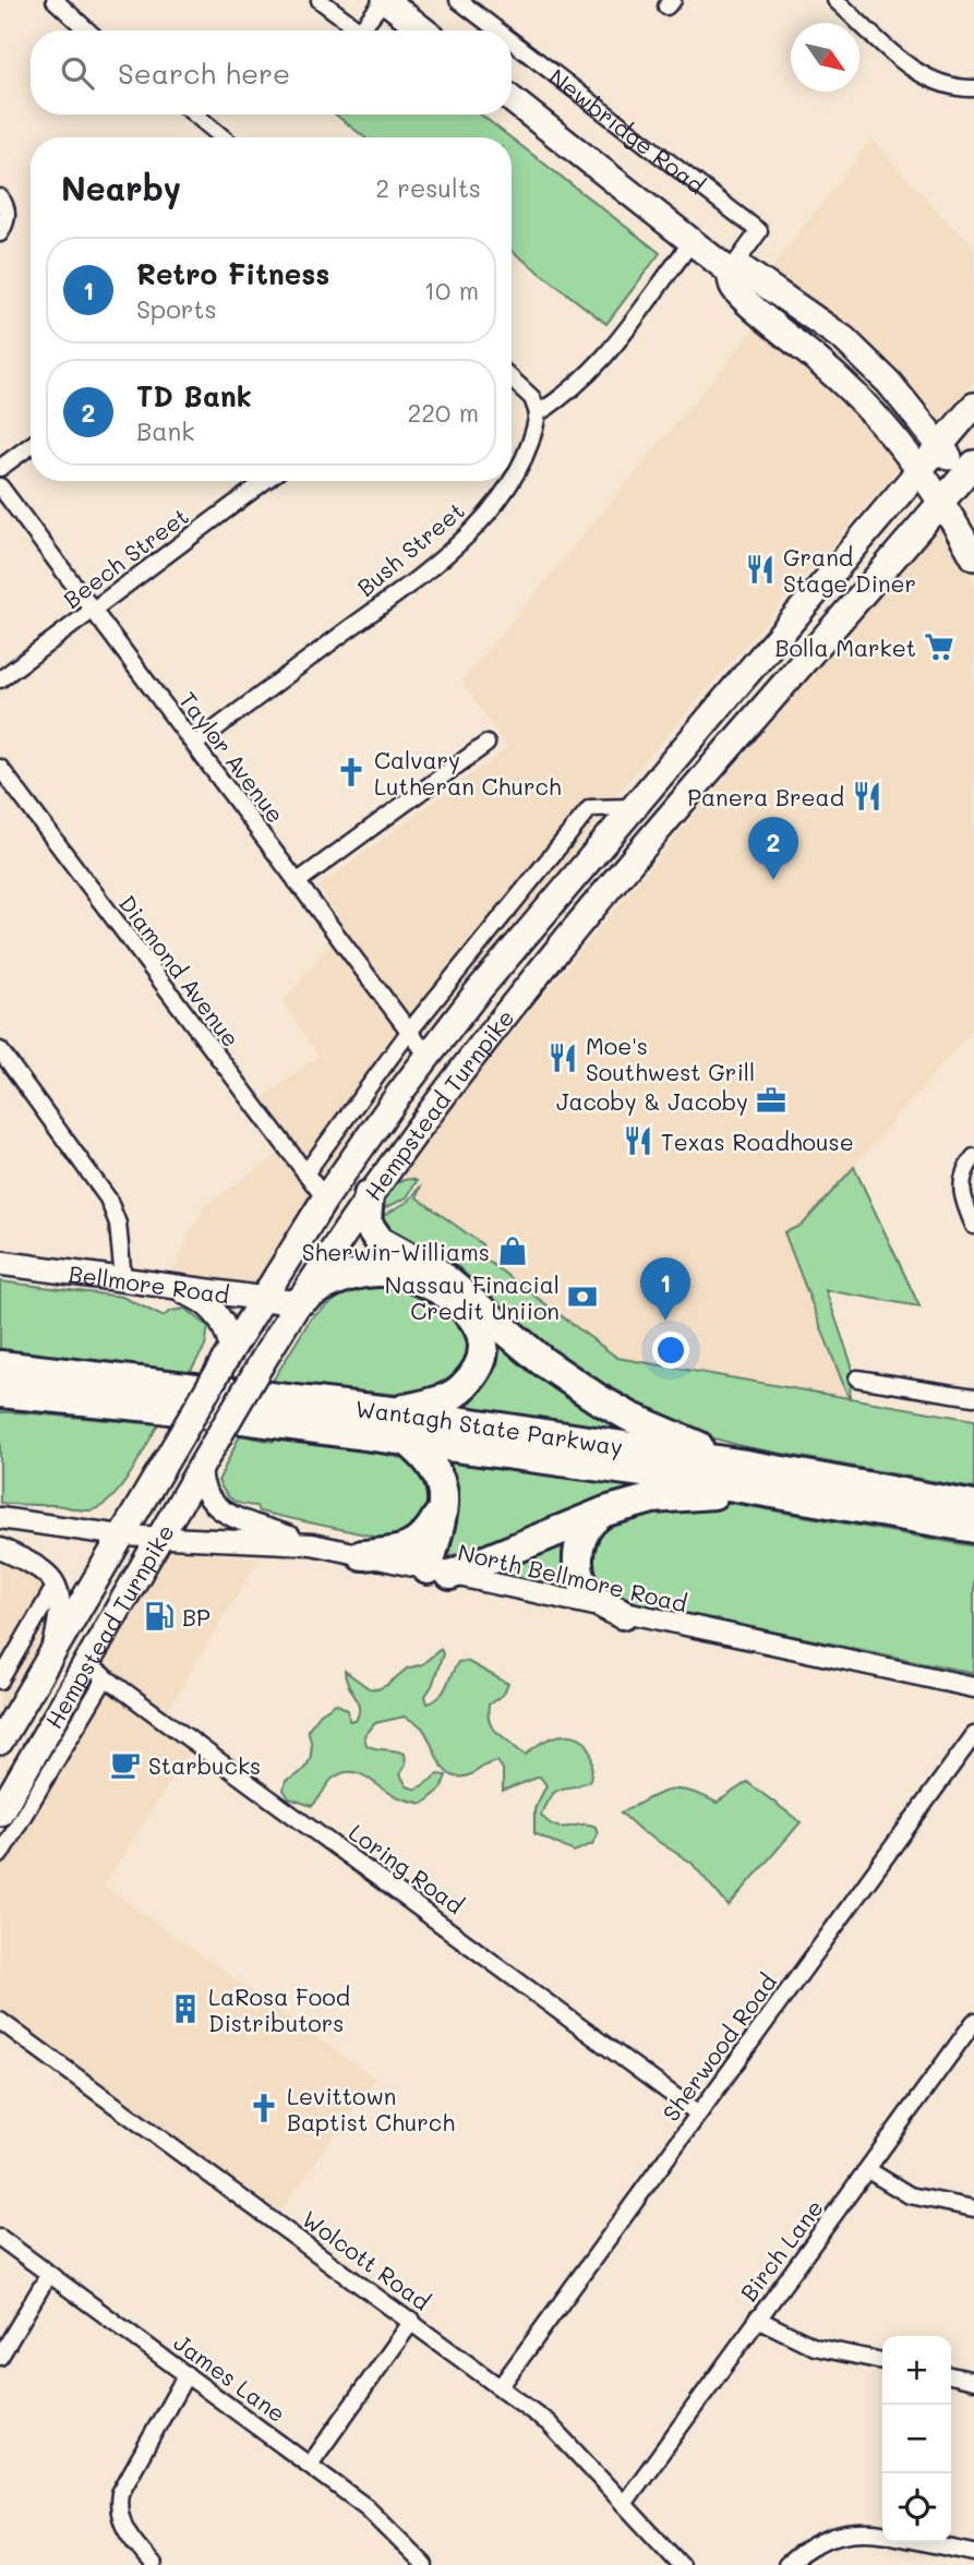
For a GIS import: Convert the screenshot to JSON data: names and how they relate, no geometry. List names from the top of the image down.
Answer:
{
  "streets": {
    "highway": ["Wantagh State Parkway"],
    "main road": ["Newbridge Road", "Hempstead Turnpike", "Bellmore Road"],
    "street": [
      "Bush Street",
      "Beech Street",
      "Taylor Avenue",
      "Diamond Avenue",
      "North Bellmore Road",
      "Loring Road",
      "Sherwood Road",
      "Birch Lane",
      "Wolcott Road",
      "James Lane"
    ]
  },
  "crossings": [
    ["Newbridge Road", "Hempstead Turnpike"],
    ["Bush Street", "Taylor Avenue"],
    ["Beech Street", "Taylor Avenue"],
    ["Taylor Avenue", "Hempstead Turnpike"],
    ["Diamond Avenue", "Hempstead Turnpike"],
    ["Hempstead Turnpike", "Bellmore Road"],
    ["Hempstead Turnpike", "North Bellmore Road"],
    ["Hempstead Turnpike", "Loring Road"],
    ["Loring Road", "Sherwood Road"],
    ["Sherwood Road", "Wolcott Road"],
    ["Birch Lane", "Wolcott Road"]
  ],
  "places": {
    "restaurant": [
      "Grand Stage Diner",
      "Panera Bread",
      "Moe's Southwest Grill",
      "Texas Roadhouse"
    ],
    "supermarket": ["Bolla Market"],
    "church": ["Calvary Lutheran Church", "Levittown Baptist Church"],
    "office": ["Jacoby & Jacoby"],
    "shop": ["Sherwin-Williams"],
    "bank": ["Nassau Finacial Credit Uniion"],
    "fuel station": ["BP"],
    "cafe": ["Starbucks"],
    "building": ["LaRosa Food Distributors"]
  },
  "north": "bottom right",
  "page": {
    "search": "Search here",
    "heading": ["Nearby", "2 results"],
    "list": [
      {
        "mark": "1",
        "name": "Retro Fitness",
        "note": "Sports",
        "value": "10 m"
      },
      {
        "mark": "2",
        "name": "TD Bank",
        "note": "Bank",
        "value": "220 m"
      }
    ],
    "pins": ["2", "1"],
    "map_buttons": ["+", "−"]
  }
}
